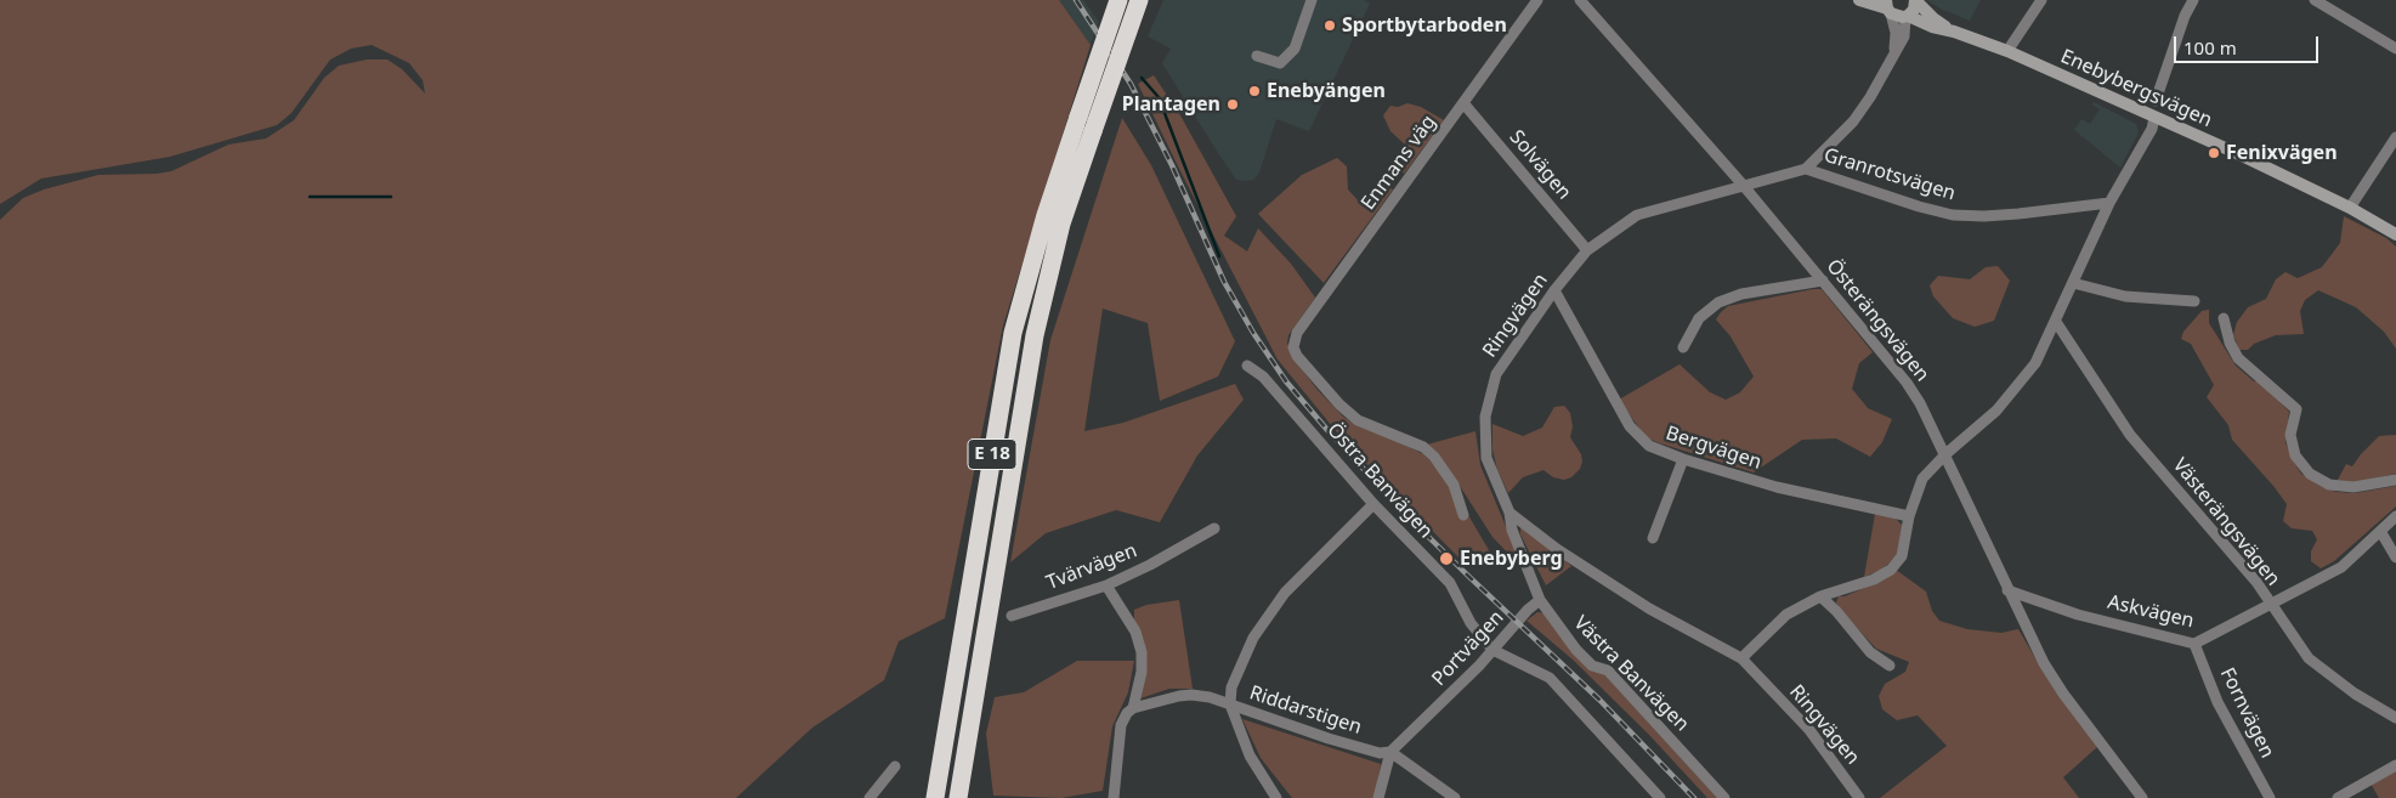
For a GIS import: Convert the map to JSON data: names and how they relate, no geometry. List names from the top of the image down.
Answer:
{
  "streets": {
    "highway": ["E 18"],
    "main road": ["Enebybergsvägen"],
    "street": [
      "Enmans väg",
      "Solvägen",
      "Granrotsvägen",
      "Ringvägen",
      "Österängsvägen",
      "Bergvägen",
      "Östra Banvägen",
      "Västerängsvägen",
      "Tvärvägen",
      "Askvägen",
      "Portvägen",
      "Västra Banvägen",
      "Riddarstigen",
      "Fornvägen"
    ]
  },
  "crossings": [
    ["Enebybergsvägen", "Ringvägen"],
    ["Enmans väg", "Solvägen"],
    ["Solvägen", "Ringvägen"],
    ["Granrotsvägen", "Ringvägen"],
    ["Ringvägen", "Österängsvägen"],
    ["Ringvägen", "Bergvägen"],
    ["Österängsvägen", "Askvägen"],
    ["Östra Banvägen", "Portvägen"],
    ["Västerängsvägen", "Askvägen"],
    ["Askvägen", "Fornvägen"],
    ["Portvägen", "Västra Banvägen"],
    ["Portvägen", "Riddarstigen"]
  ],
  "places": [
    "Sportbytarboden",
    "Enebyängen",
    "Plantagen",
    "Fenixvägen",
    "Enebyberg"
  ],
  "scale_bar": "100 m"
}
